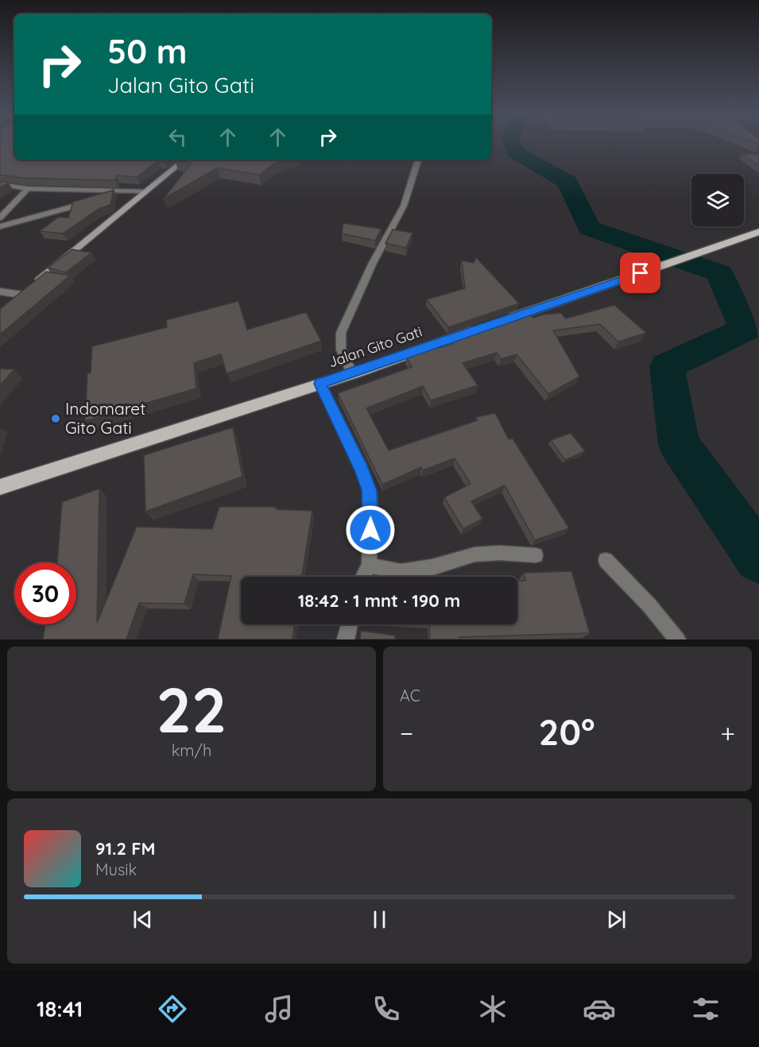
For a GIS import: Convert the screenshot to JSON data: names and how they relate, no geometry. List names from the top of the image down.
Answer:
{
  "streets": {
    "main road": ["Jalan Gito Gati"]
  },
  "places": ["Indomaret Gito Gati"],
  "page": {
    "turn": ["50 m", "Jalan Gito Gati"],
    "limit": "30",
    "trip": "18:42 · 1 mnt · 190 m",
    "tile": [
      ["22", "km/h"],
      "AC"
    ],
    "heat": ["−", "20°", "+"],
    "song": ["91.2 FM", "Musik"],
    "tabs": "18:41"
  }
}
